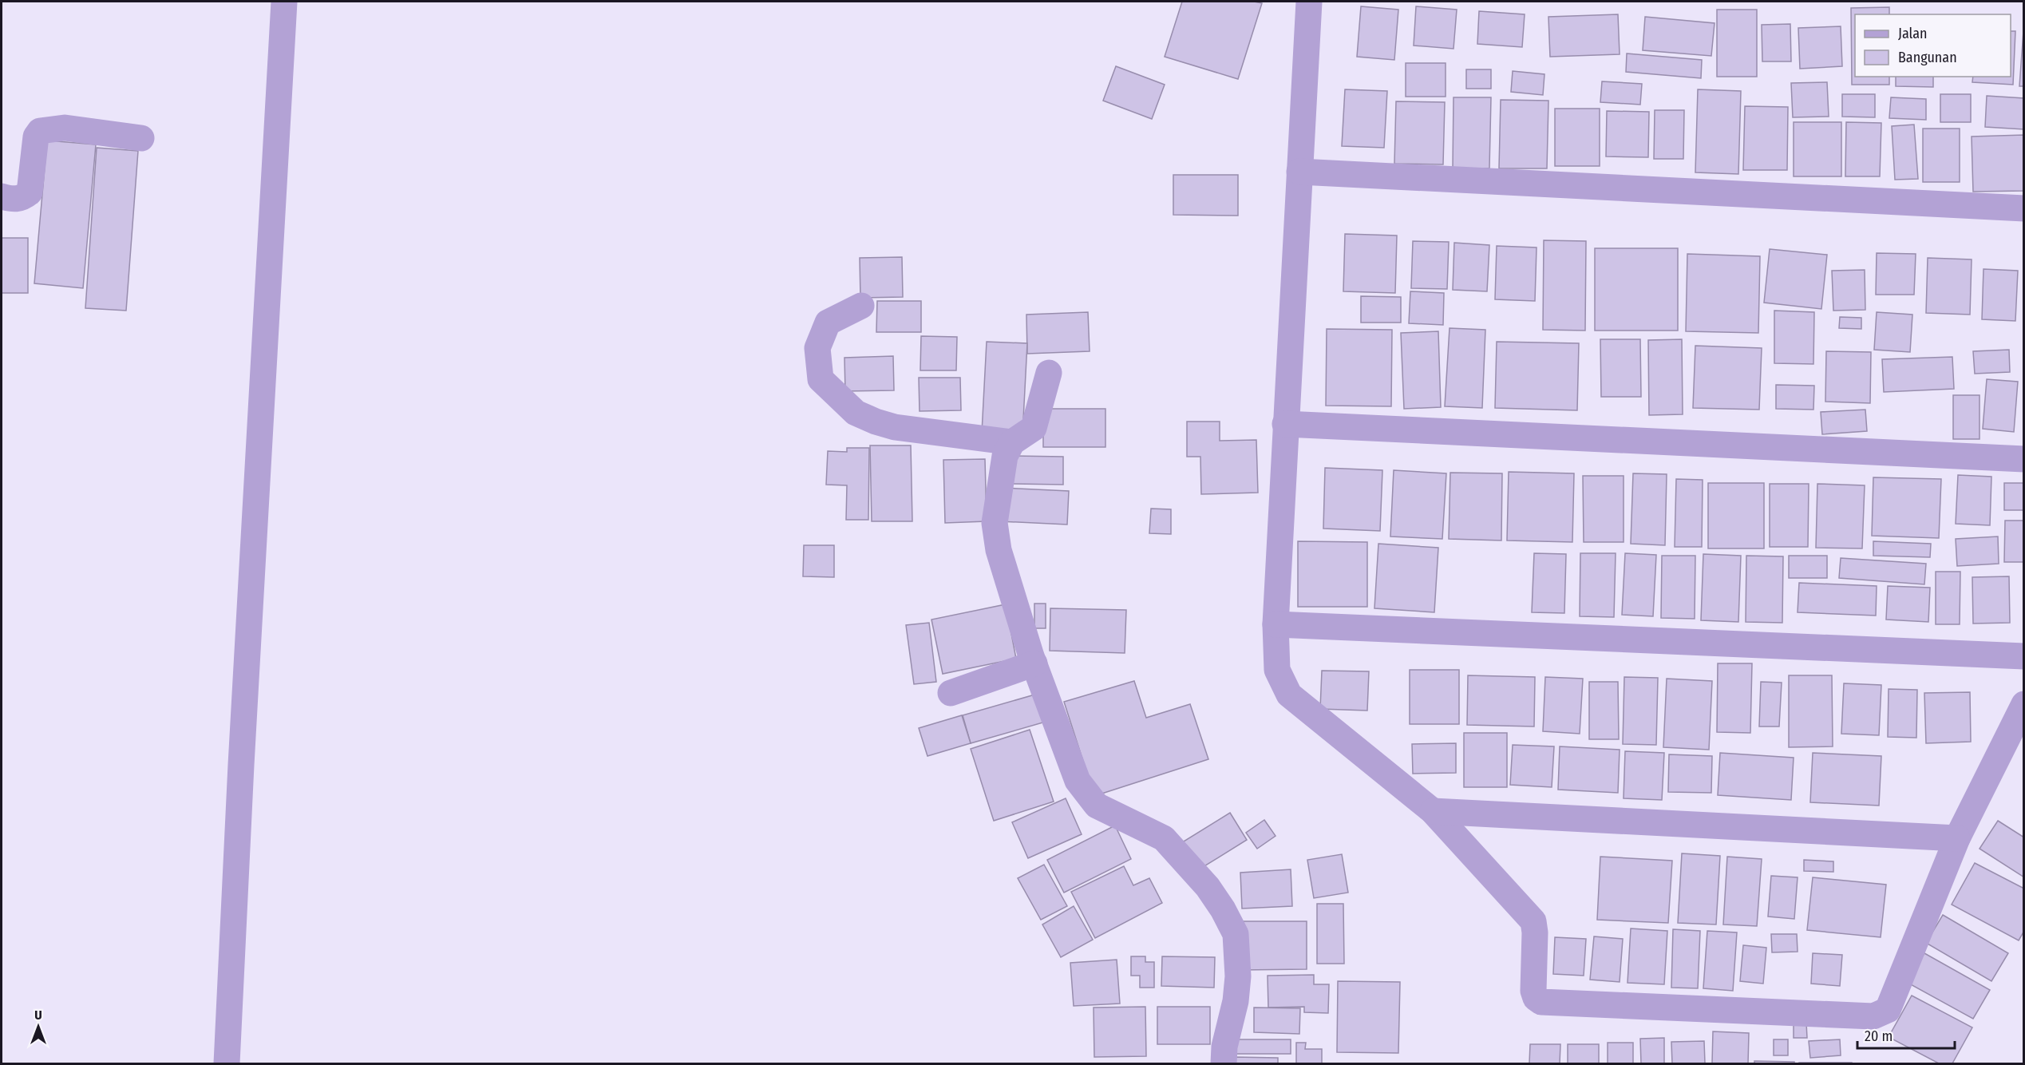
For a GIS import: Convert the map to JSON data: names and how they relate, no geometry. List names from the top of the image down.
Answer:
{
  "legend": ["Jalan", "Bangunan"],
  "scale_bar": "20 m",
  "north": "top"
}
